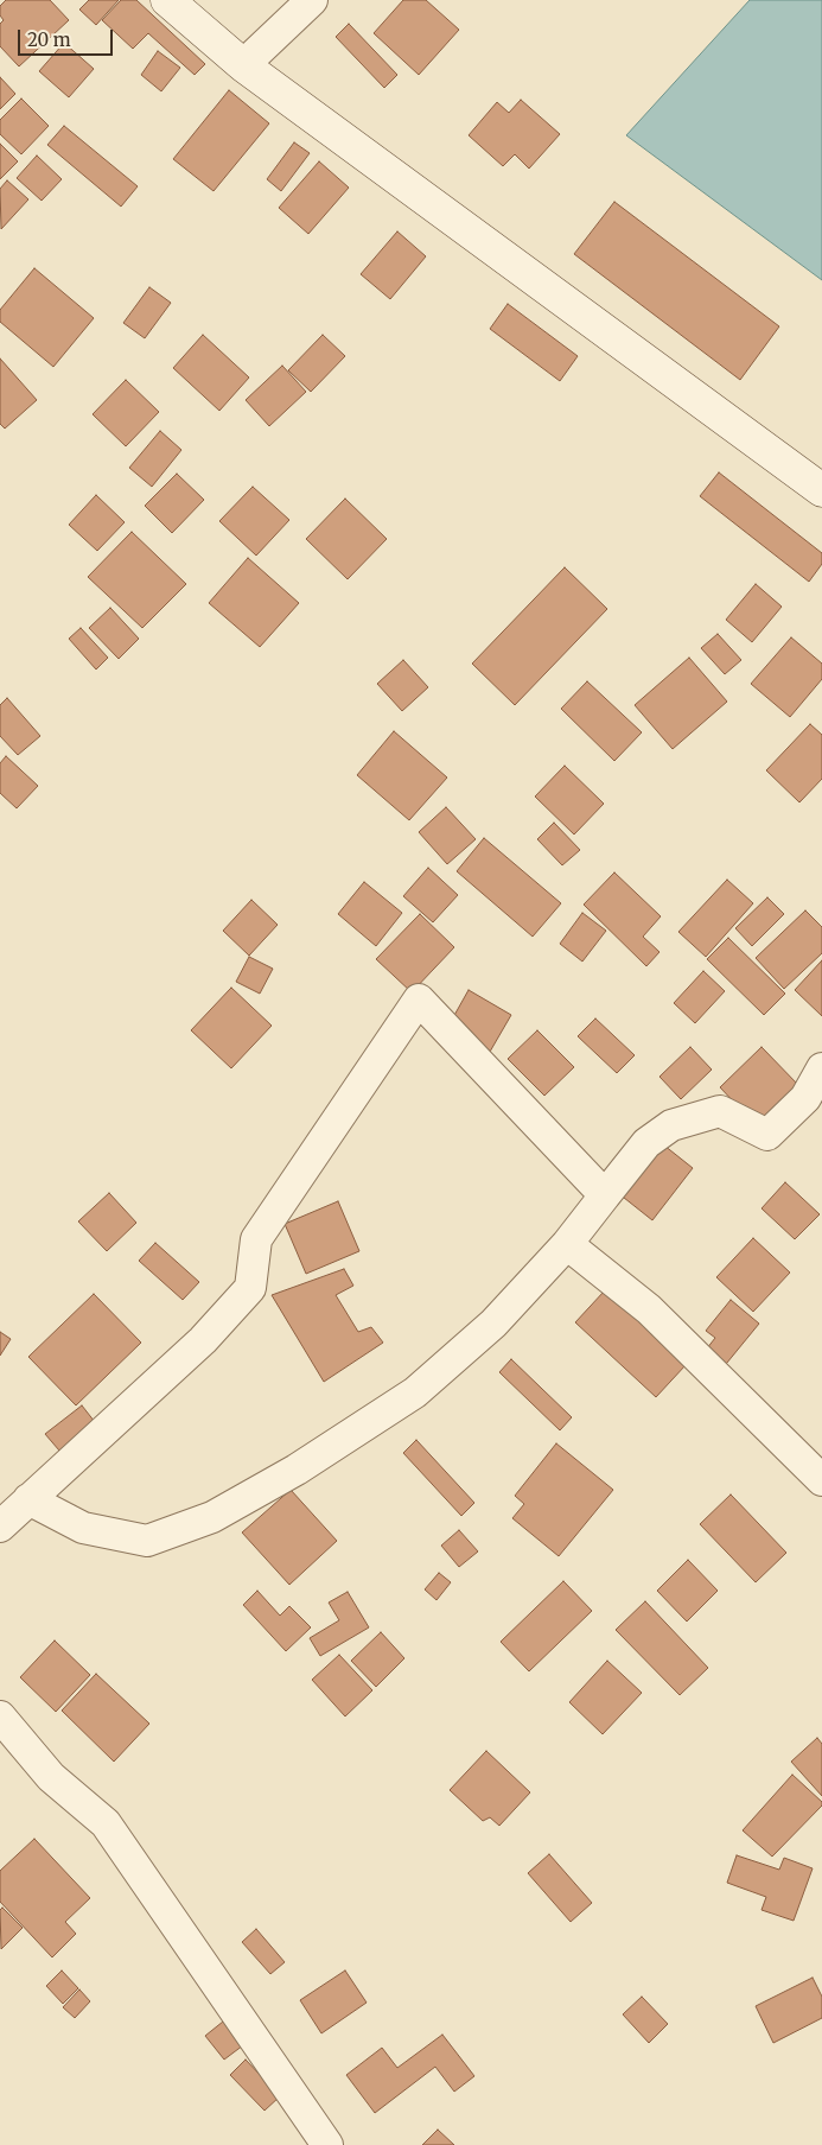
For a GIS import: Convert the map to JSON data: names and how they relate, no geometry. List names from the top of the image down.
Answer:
{
  "scale_bar": "20 m"
}
